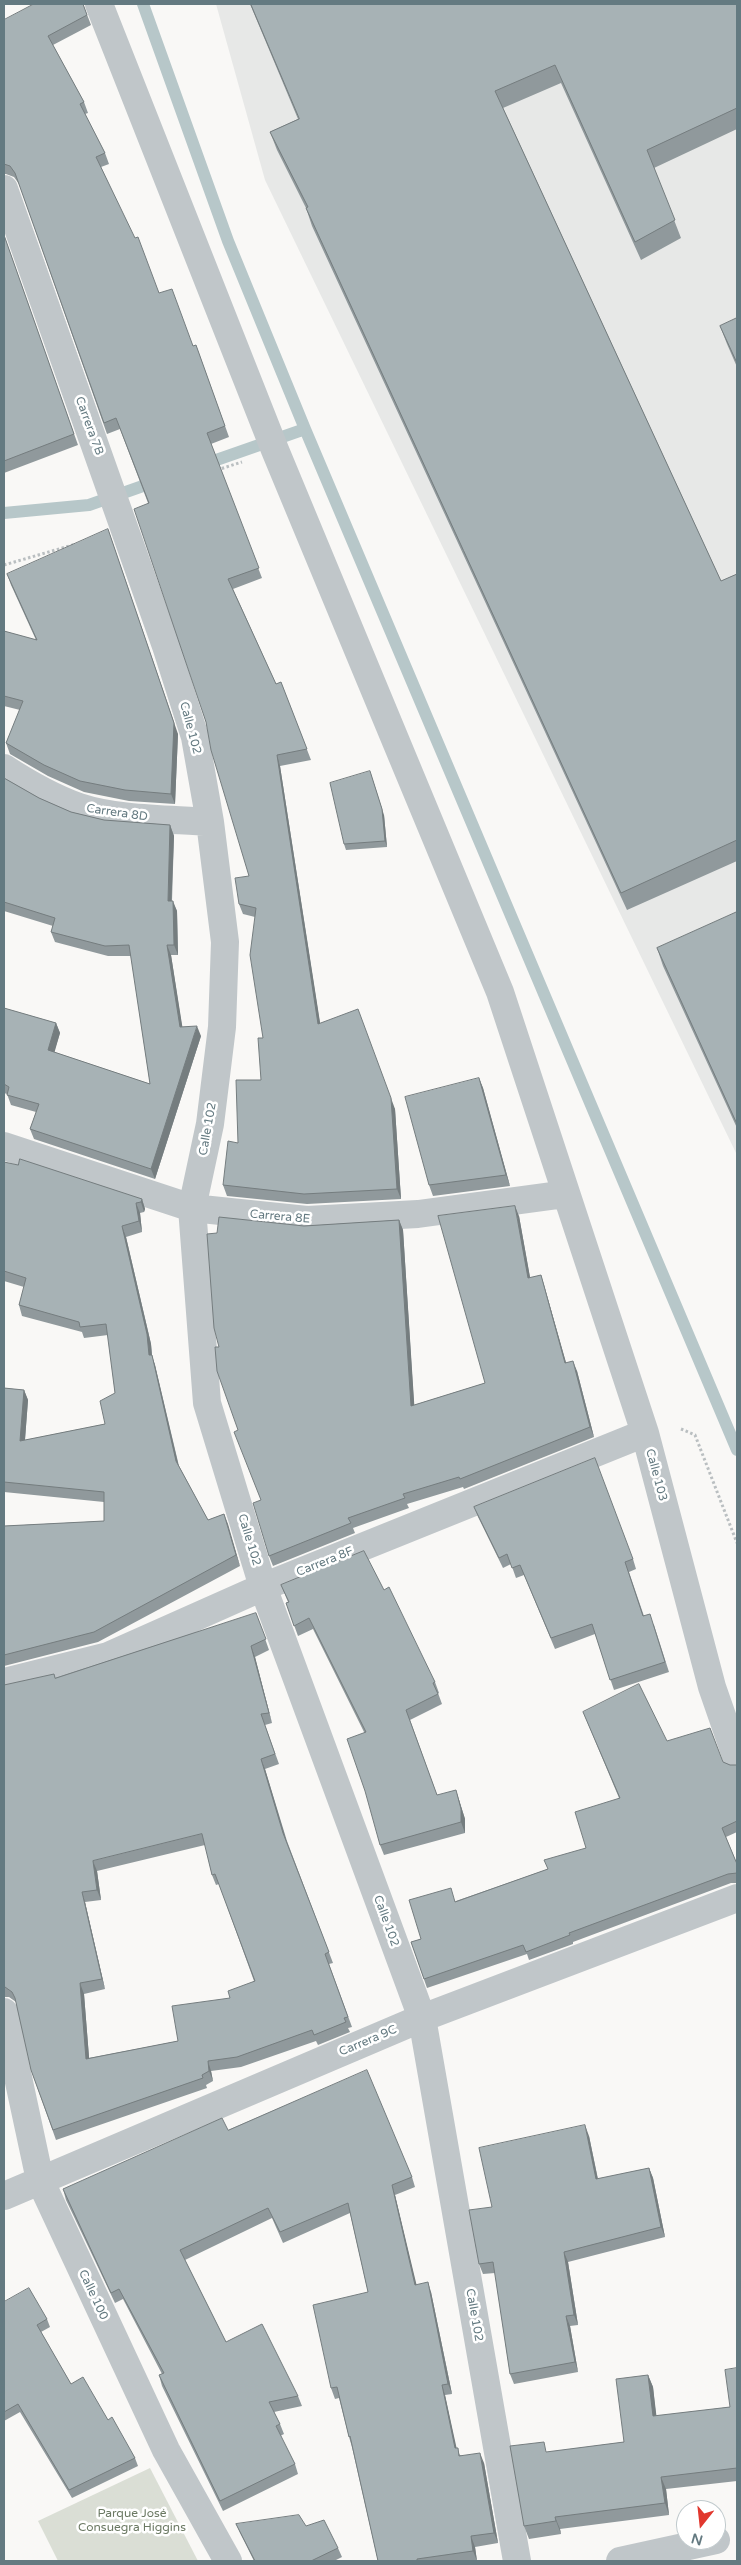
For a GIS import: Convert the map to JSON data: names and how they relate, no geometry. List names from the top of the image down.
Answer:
{
  "streets": {
    "street": [
      "Carrera 7B",
      "Calle 102",
      "Carrera 8D",
      "Carrera 8E",
      "Calle 103",
      "Carrera 8F",
      "Carrera 9C",
      "Calle 100"
    ]
  },
  "crossings": [
    ["Carrera 7B", "Calle 102"],
    ["Calle 102", "Carrera 8D"],
    ["Calle 102", "Carrera 8E"],
    ["Calle 102", "Carrera 8F"],
    ["Calle 102", "Carrera 9C"],
    ["Carrera 8E", "Calle 103"],
    ["Calle 103", "Carrera 8F"],
    ["Carrera 9C", "Calle 100"]
  ],
  "parks": ["Parque José Consuegra Higgins"],
  "north": "bottom"
}
